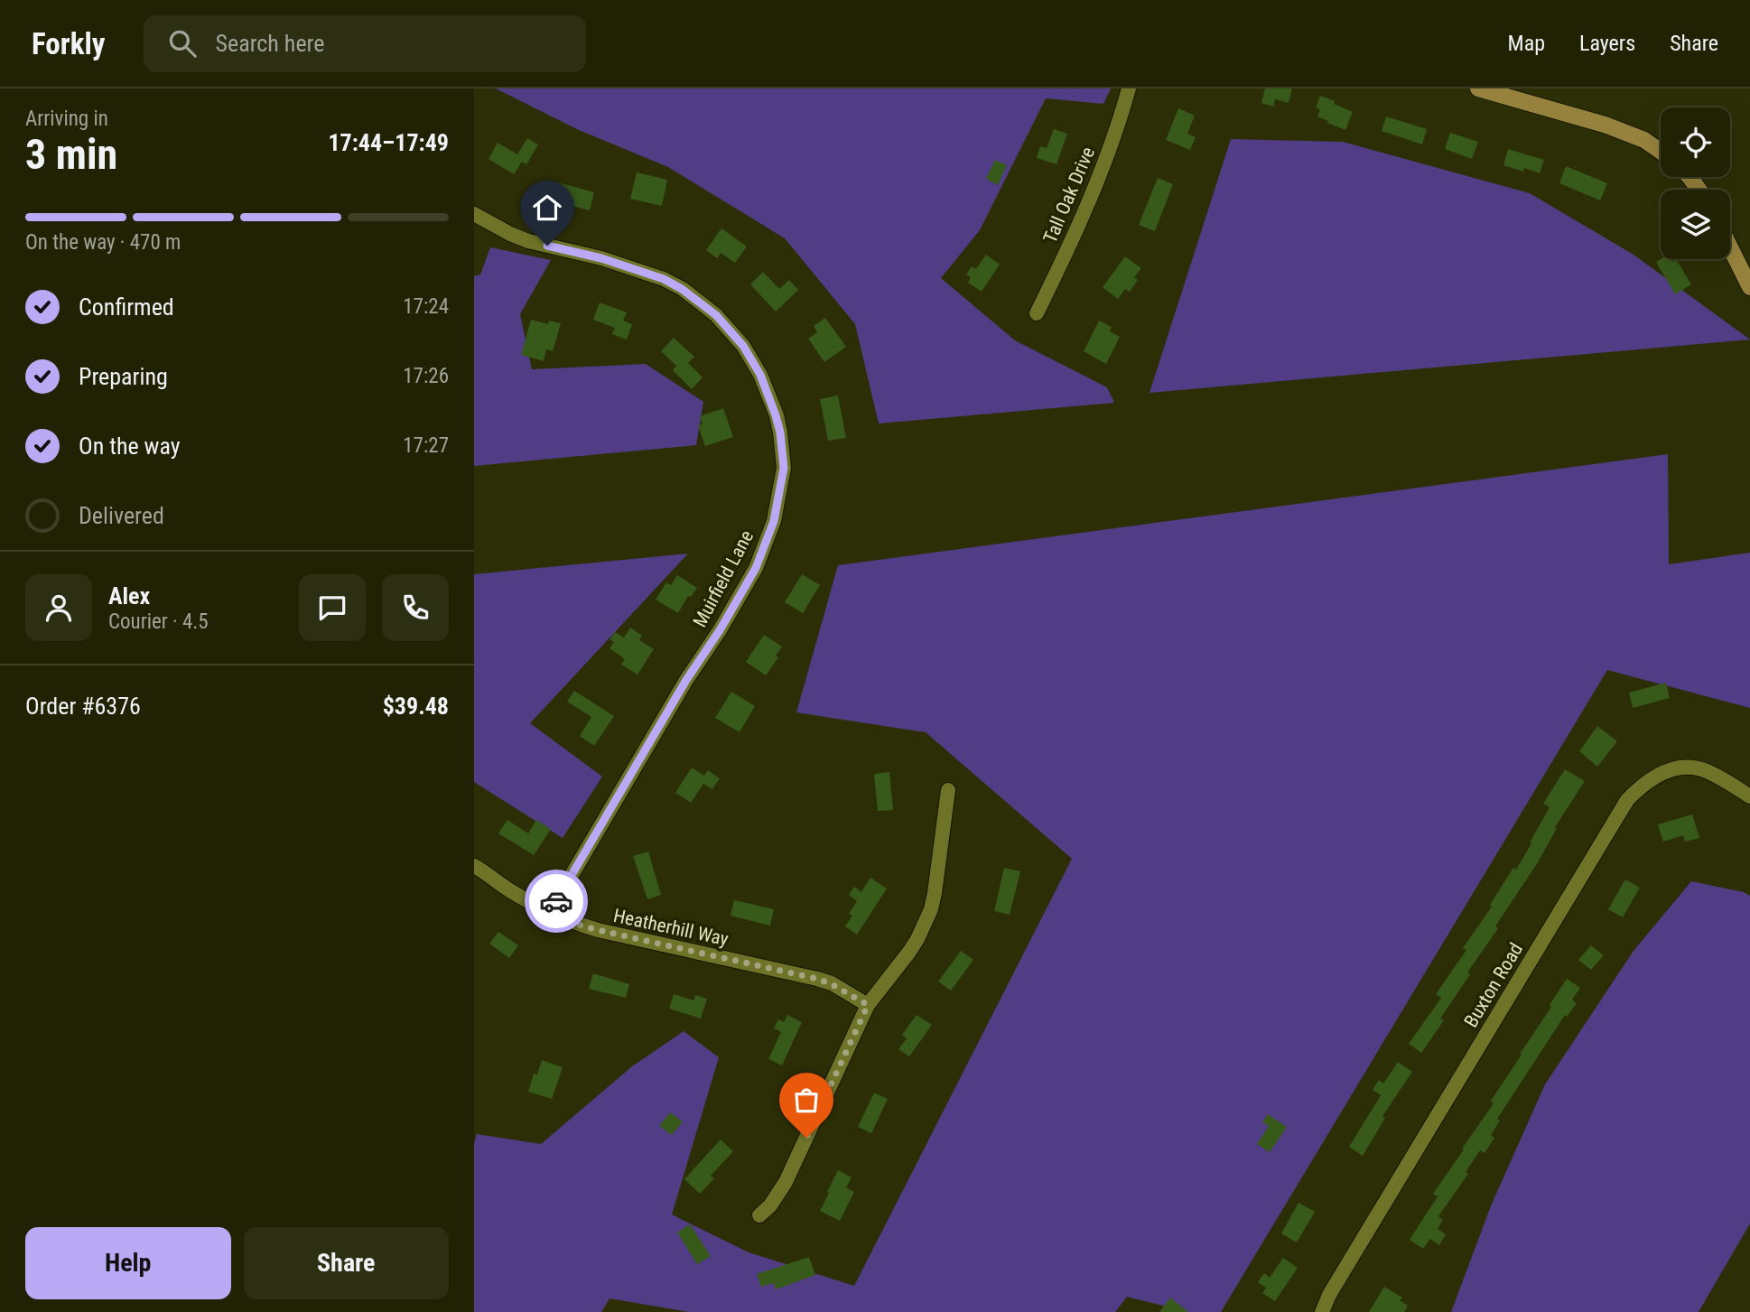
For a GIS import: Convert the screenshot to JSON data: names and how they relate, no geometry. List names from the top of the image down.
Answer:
{
  "streets": {
    "street": [
      "Tall Oak Drive",
      "Muirfield Lane",
      "Heatherhill Way",
      "Buxton Road"
    ]
  },
  "crossings": [
    ["Muirfield Lane", "Heatherhill Way"]
  ],
  "page": {
    "header": "Forkly",
    "search": "Search here",
    "nav": ["Map", "Layers", "Share"],
    "heading": ["3 min", "Arriving in", "17:44–17:49"],
    "panel": [
      "Alex",
      "Courier · 4.5",
      "Order #6376",
      "$39.48"
    ],
    "bar": "On the way · 470 m",
    "list": [
      ["Confirmed", "17:24"],
      ["Preparing", "17:26"],
      ["On the way", "17:27"],
      "Delivered"
    ],
    "buttons": ["Help", "Share"]
  }
}
